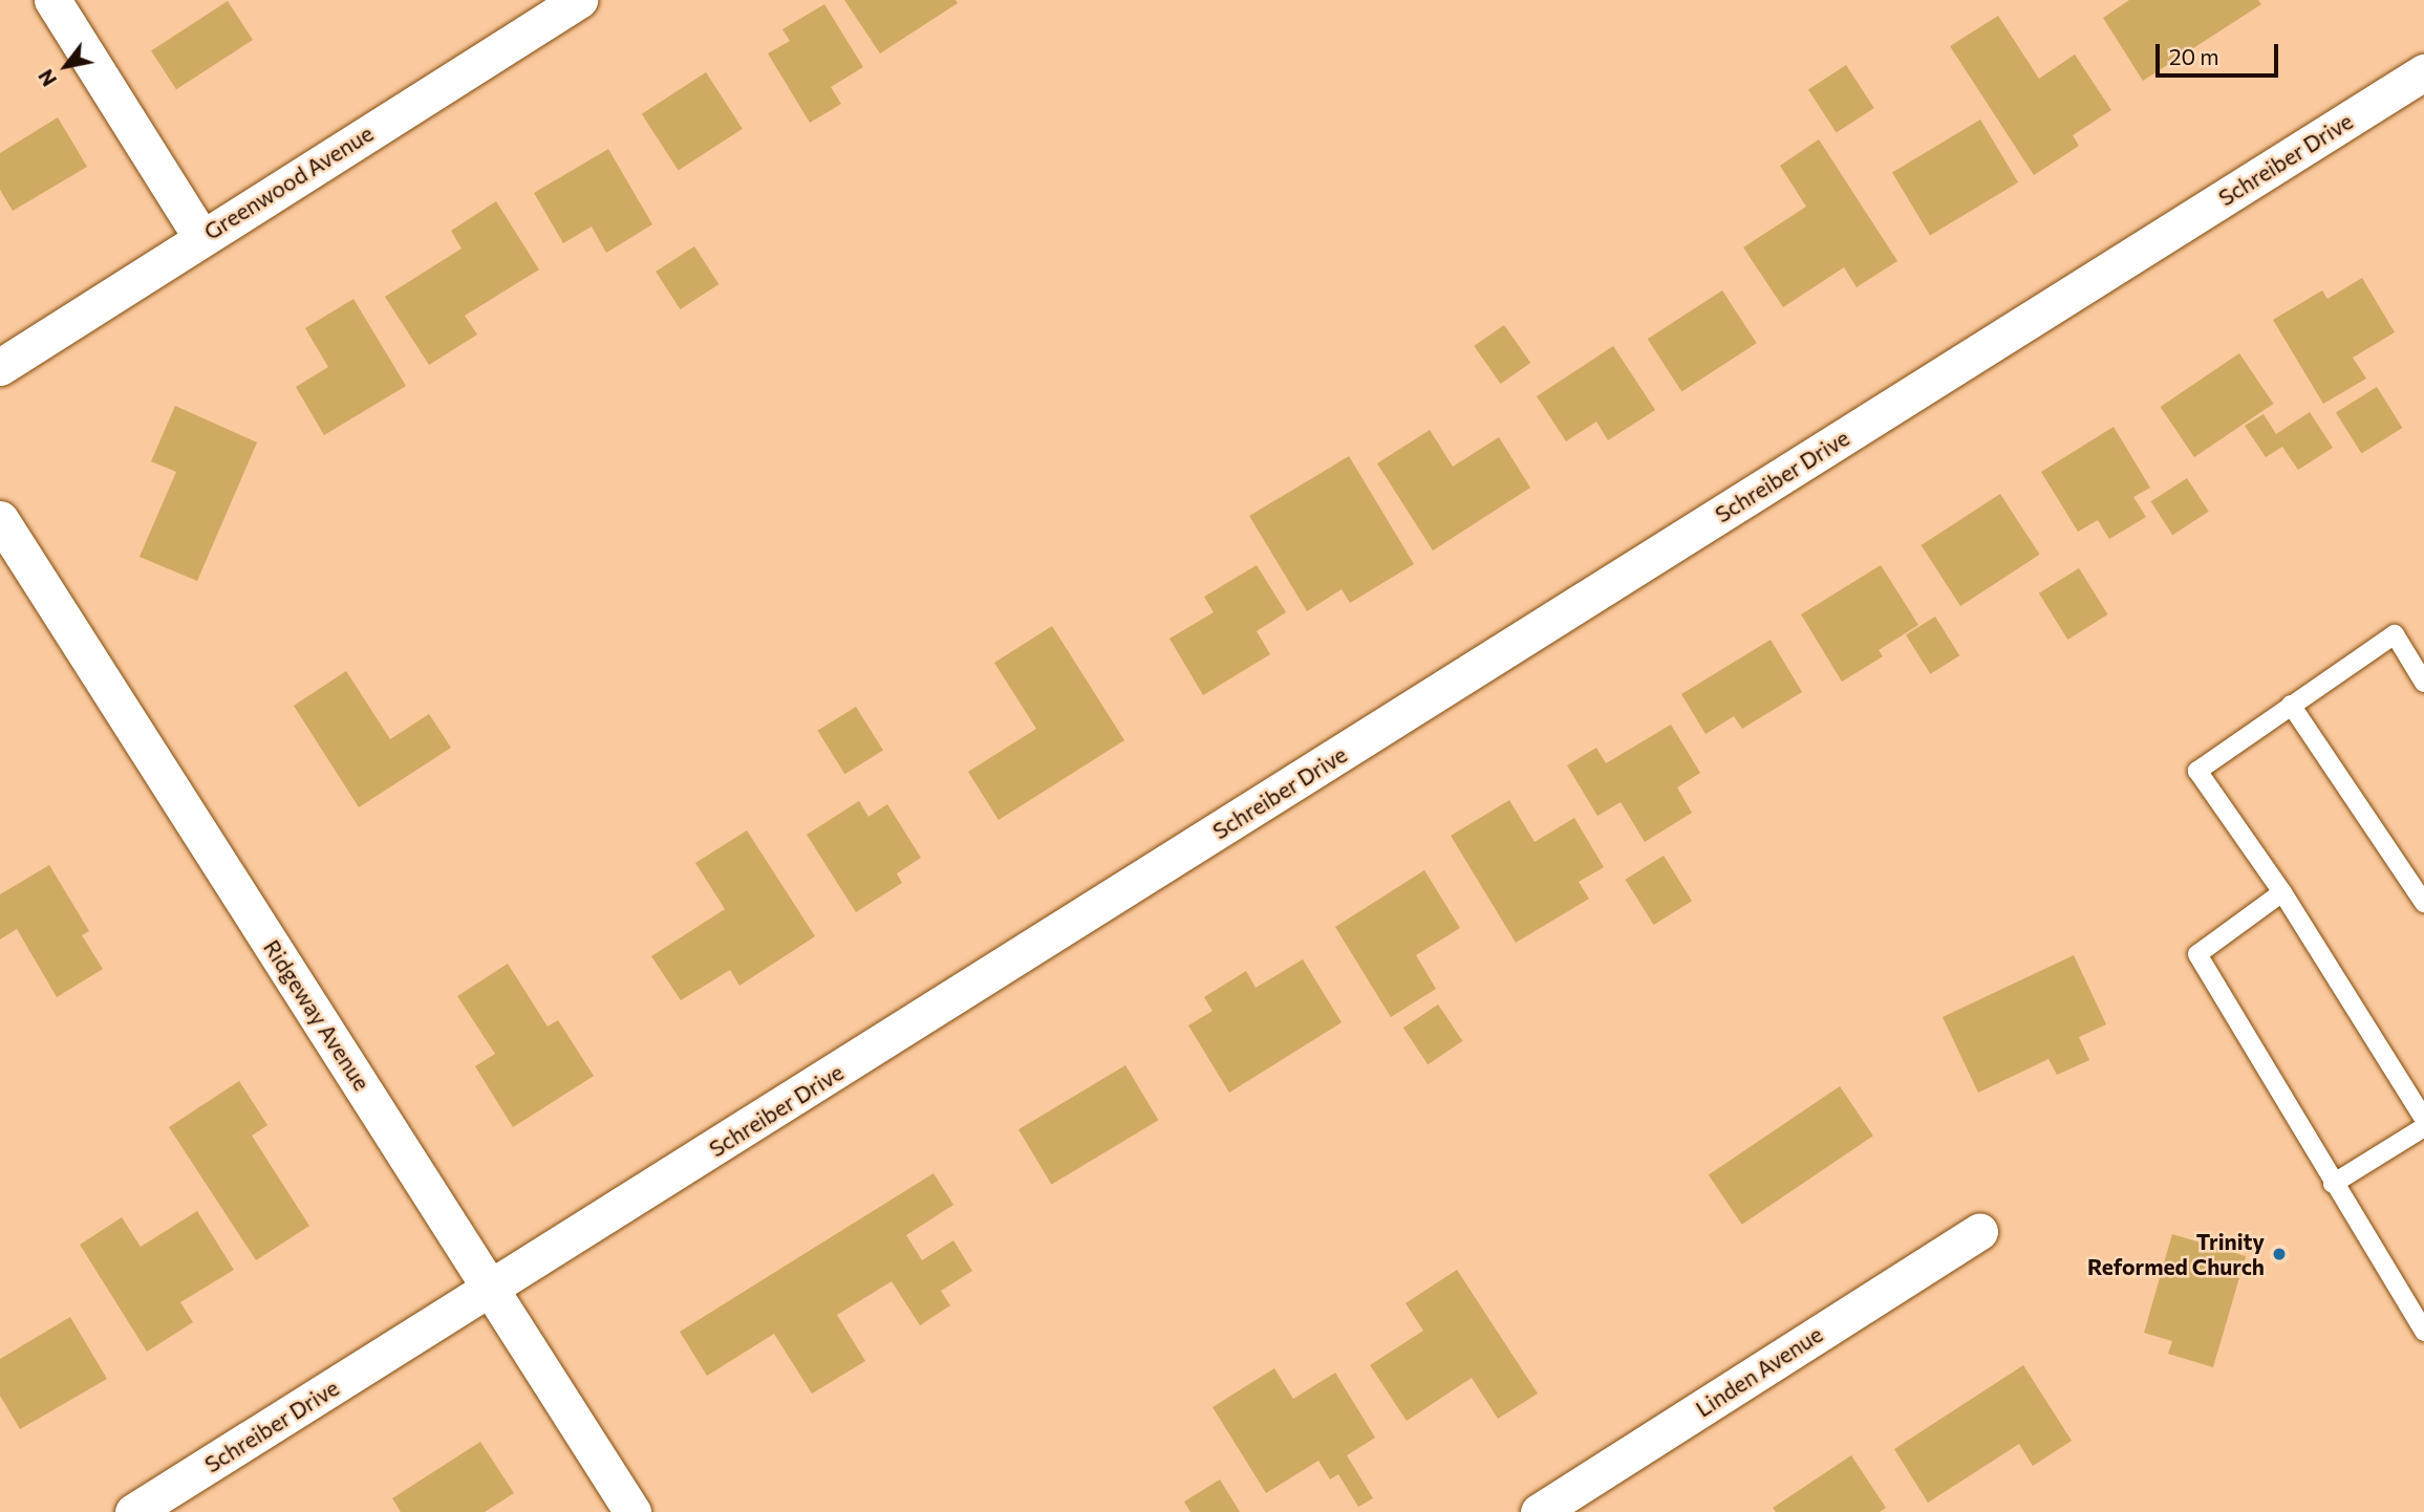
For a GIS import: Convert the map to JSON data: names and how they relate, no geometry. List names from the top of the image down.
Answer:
{
  "streets": {
    "street": [
      "Schreiber Drive",
      "Greenwood Avenue",
      "Ridgeway Avenue",
      "Linden Avenue"
    ]
  },
  "crossings": [
    ["Schreiber Drive", "Ridgeway Avenue"]
  ],
  "places": ["Trinity Reformed Church"],
  "scale_bar": "20 m",
  "north": "bottom left"
}
